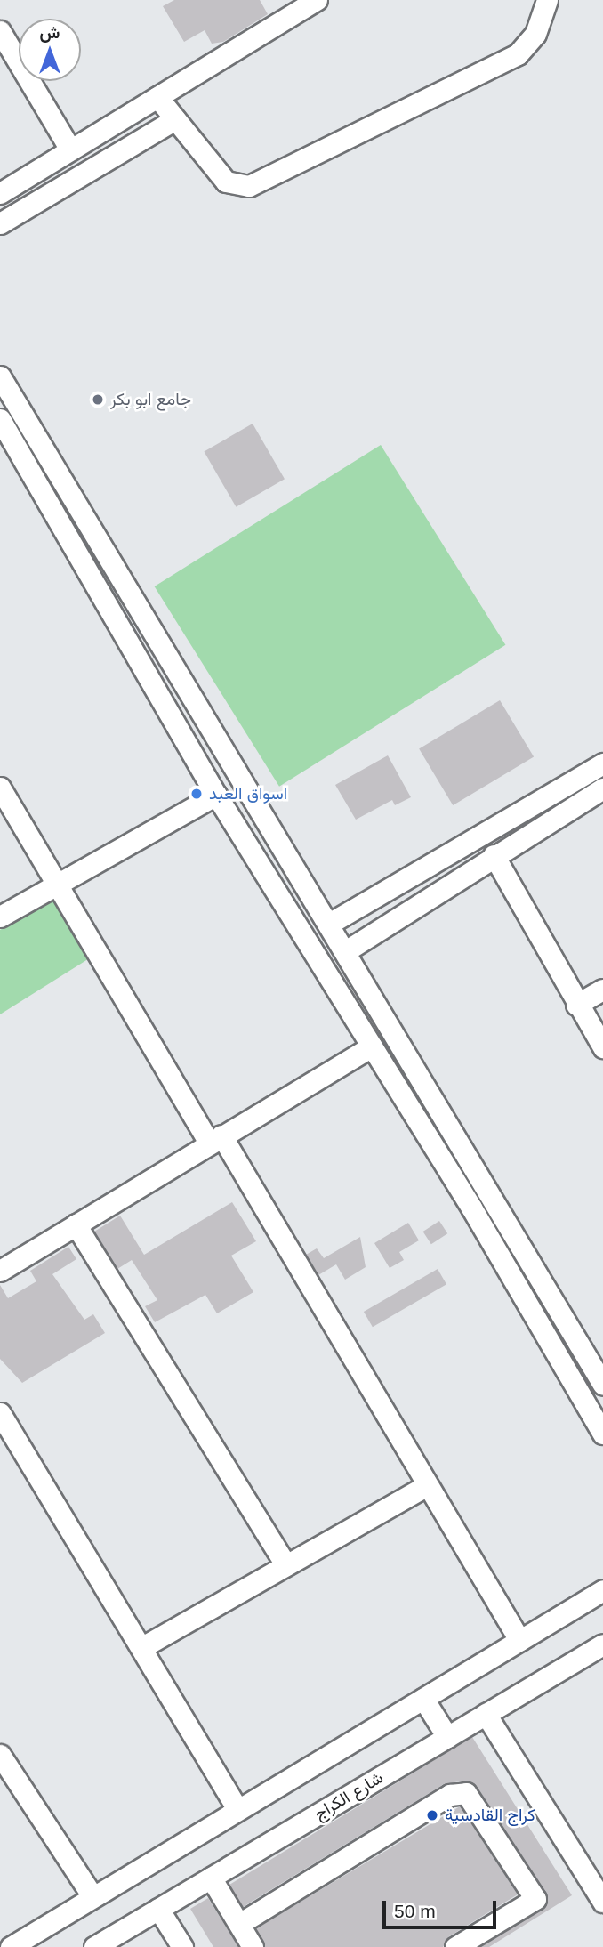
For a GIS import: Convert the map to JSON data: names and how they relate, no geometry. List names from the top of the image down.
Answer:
{
  "streets": {
    "street": ["شارع الكراج"]
  },
  "places": ["جامع ابو بكر", "اسواق العبد", "كراج القادسية"],
  "scale_bar": "50 m",
  "north": "top"
}
